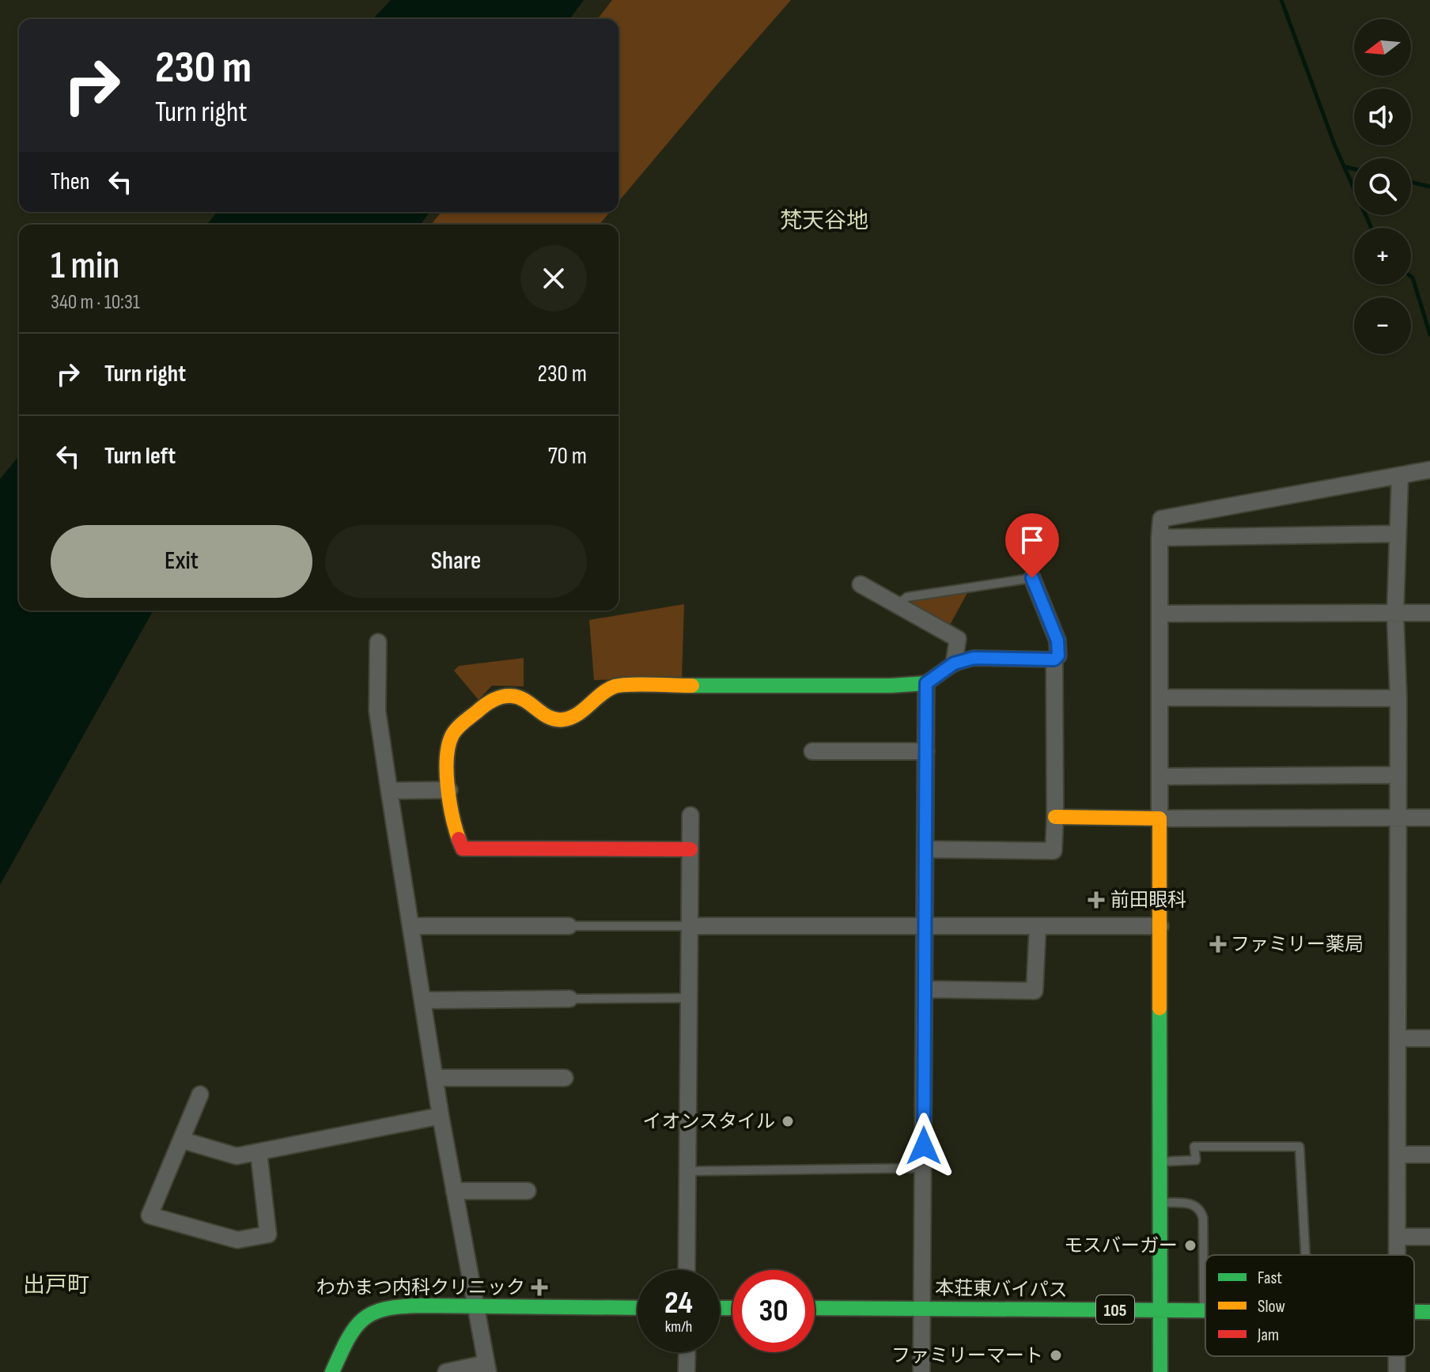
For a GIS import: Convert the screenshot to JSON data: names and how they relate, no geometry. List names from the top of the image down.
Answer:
{
  "streets": {
    "main road": ["本荘東バイパス", "105"]
  },
  "districts": ["梵天谷地", "出戸町"],
  "places": {
    "health": ["前田眼科", "ファミリー薬局", "わかまつ内科クリニック"],
    "other": ["イオンスタイル", "モスバーガー", "ファミリーマート"]
  },
  "legend": ["Fast", "Slow", "Jam"],
  "north": "left",
  "page": {
    "map_buttons": ["+", "−"],
    "turn": ["230 m", "Turn right"],
    "then": "Then",
    "heading": ["1 min", "340 m · 10:31"],
    "list": [
      {
        "name": "Turn right",
        "value": "230 m"
      },
      {
        "name": "Turn left",
        "value": "70 m"
      }
    ],
    "buttons": ["Exit", "Share"],
    "speed": "24 km/h",
    "limit": "30"
  }
}
